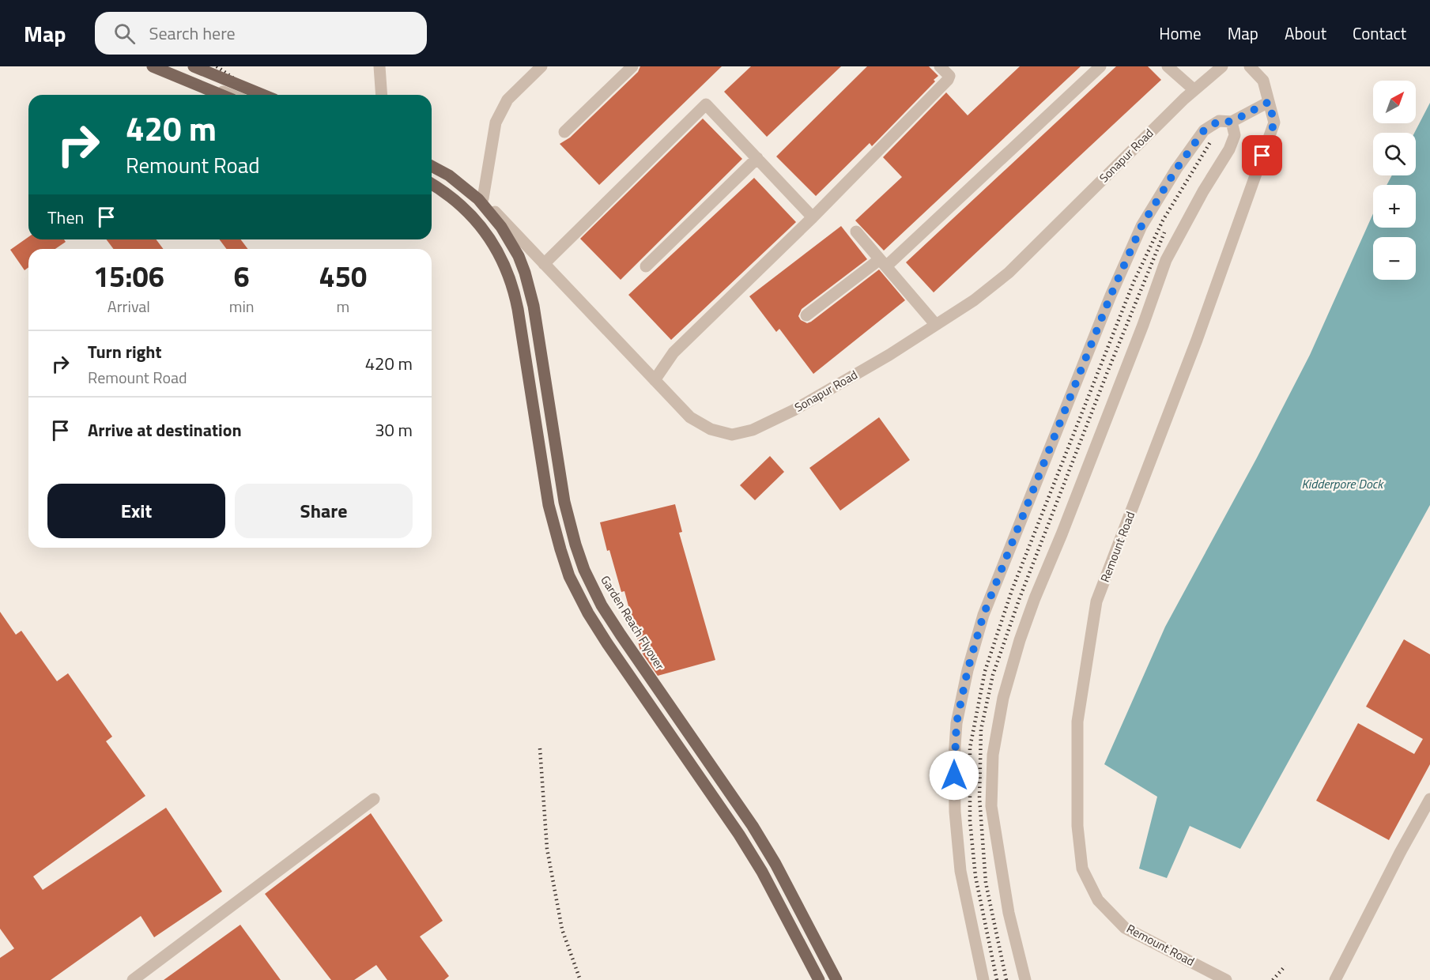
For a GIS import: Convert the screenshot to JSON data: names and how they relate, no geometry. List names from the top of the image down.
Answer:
{
  "streets": {
    "main road": ["Garden Reach Flyover"],
    "street": ["Sonapur Road", "Remount Road"]
  },
  "water": ["Kidderpore Dock"],
  "north": "top right",
  "page": {
    "header": "Map",
    "search": "Search here",
    "nav": [
      "Home",
      "Map",
      "About",
      "Contact"
    ],
    "map_buttons": ["+", "−"],
    "turn": ["420 m", "Remount Road"],
    "then": "Then",
    "eta": [
      "15:06",
      "Arrival",
      "6",
      "min",
      "450",
      "m"
    ],
    "list": [
      {
        "name": "Turn right",
        "note": "Remount Road",
        "value": "420 m"
      },
      {
        "name": "Arrive at destination",
        "value": "30 m"
      }
    ],
    "buttons": ["Exit", "Share"]
  }
}
